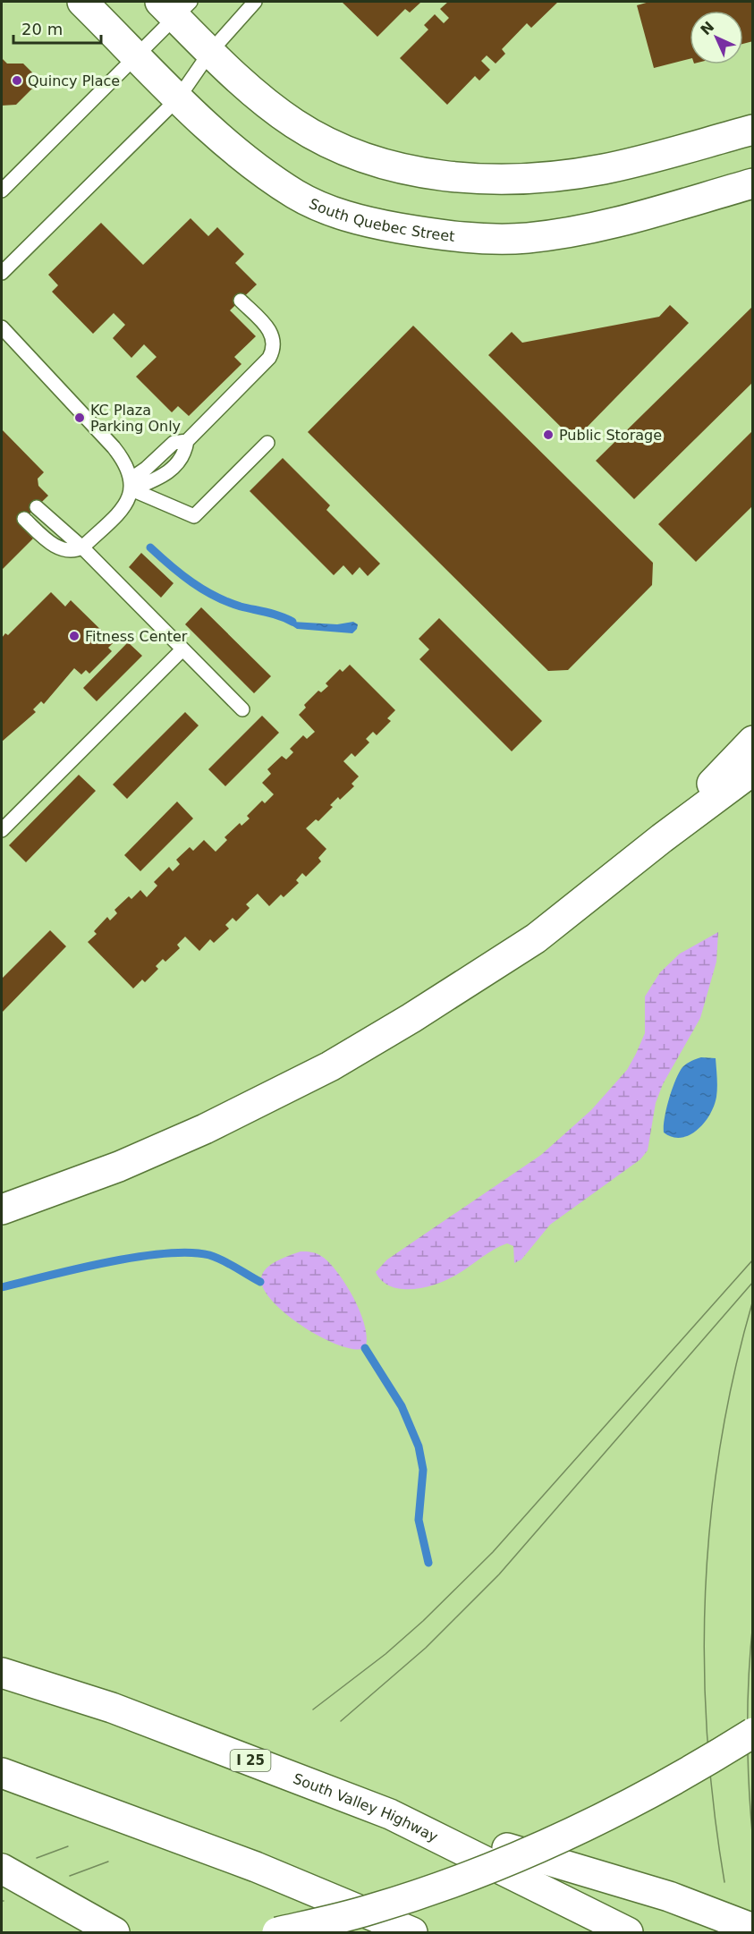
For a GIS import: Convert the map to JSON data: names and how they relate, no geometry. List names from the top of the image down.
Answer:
{
  "streets": {
    "main road": ["South Quebec Street", "I 25", "South Valley Highway"]
  },
  "places": [
    "Quincy Place",
    "KC Plaza Parking Only",
    "Public Storage",
    "Fitness Center"
  ],
  "scale_bar": "20 m",
  "north": "top left"
}
